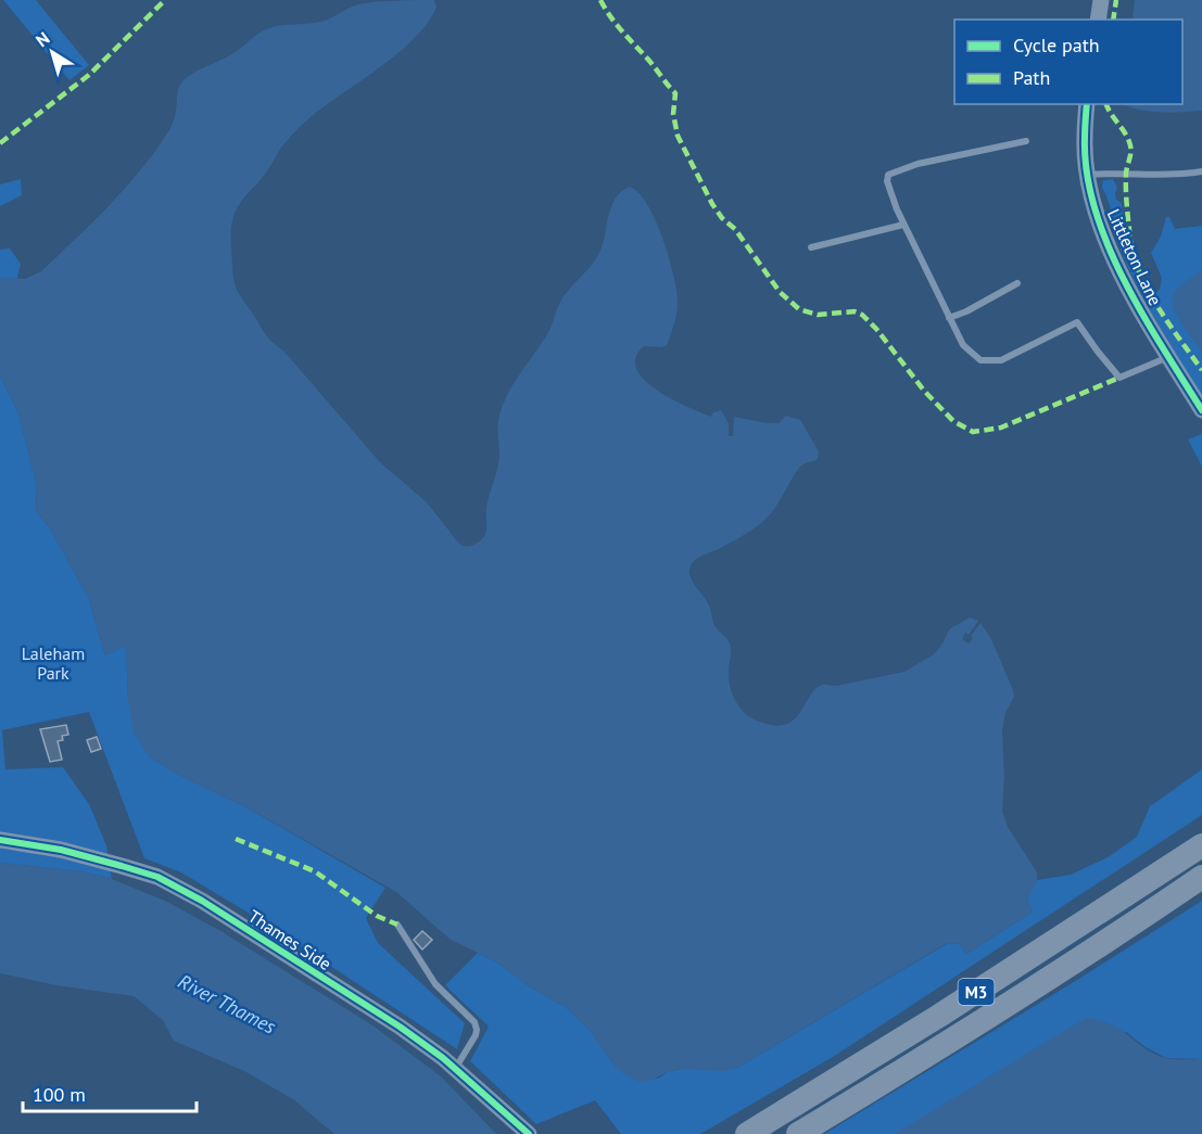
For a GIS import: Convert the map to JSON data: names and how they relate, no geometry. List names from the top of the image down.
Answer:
{
  "streets": {
    "highway": ["M3"],
    "street": ["Littleton Lane", "Thames Side"]
  },
  "water": ["River Thames"],
  "parks": ["Laleham Park"],
  "legend": ["Cycle path", "Path"],
  "scale_bar": "100 m",
  "north": "top left"
}
